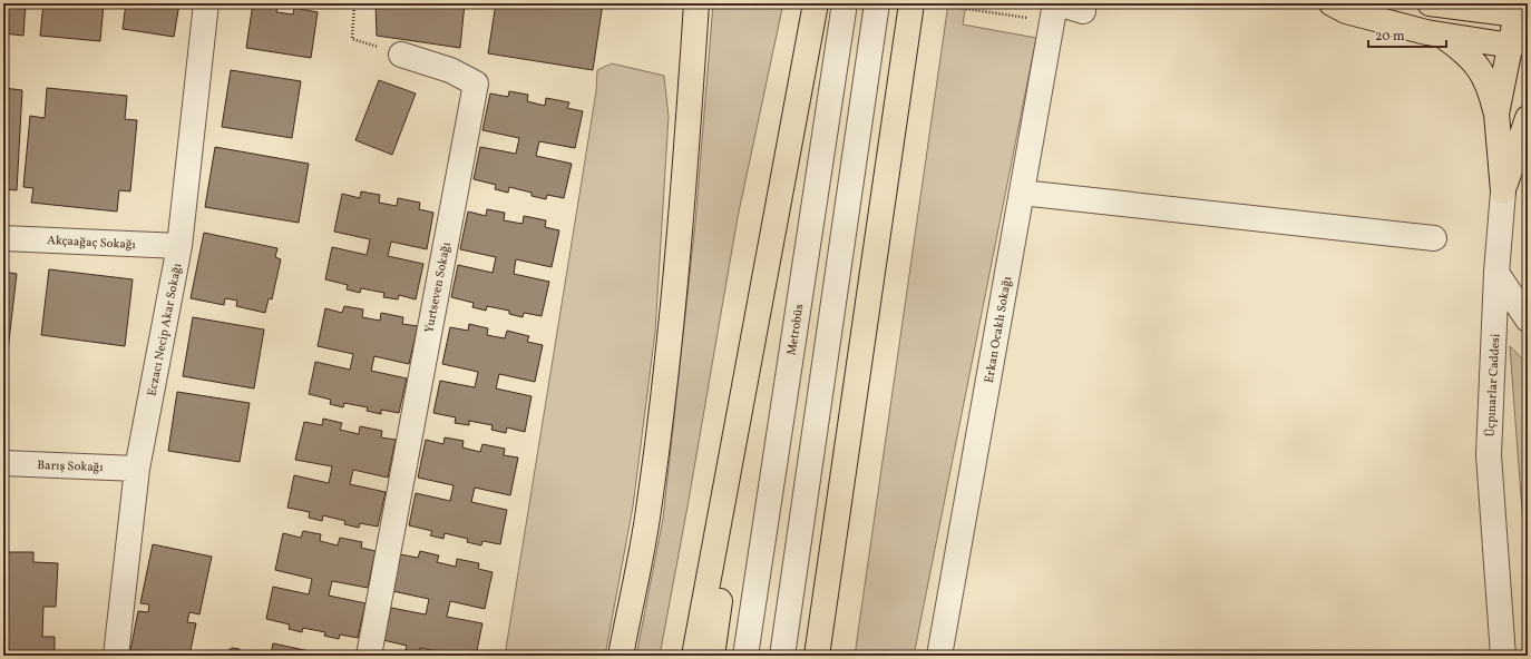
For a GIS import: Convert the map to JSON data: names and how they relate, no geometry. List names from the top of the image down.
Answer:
{
  "streets": {
    "main road": ["Üçpınarlar Caddesi"],
    "street": [
      "Akçaağaç Sokağı",
      "Yurtseven Sokağı",
      "Eczacı Necip Akar Sokağı",
      "Metrobüs",
      "Erkan Ocaklı Sokağı",
      "Barış Sokağı"
    ]
  },
  "crossings": [
    ["Akçaağaç Sokağı", "Eczacı Necip Akar Sokağı"],
    ["Eczacı Necip Akar Sokağı", "Barış Sokağı"]
  ],
  "scale_bar": "20 m"
}
